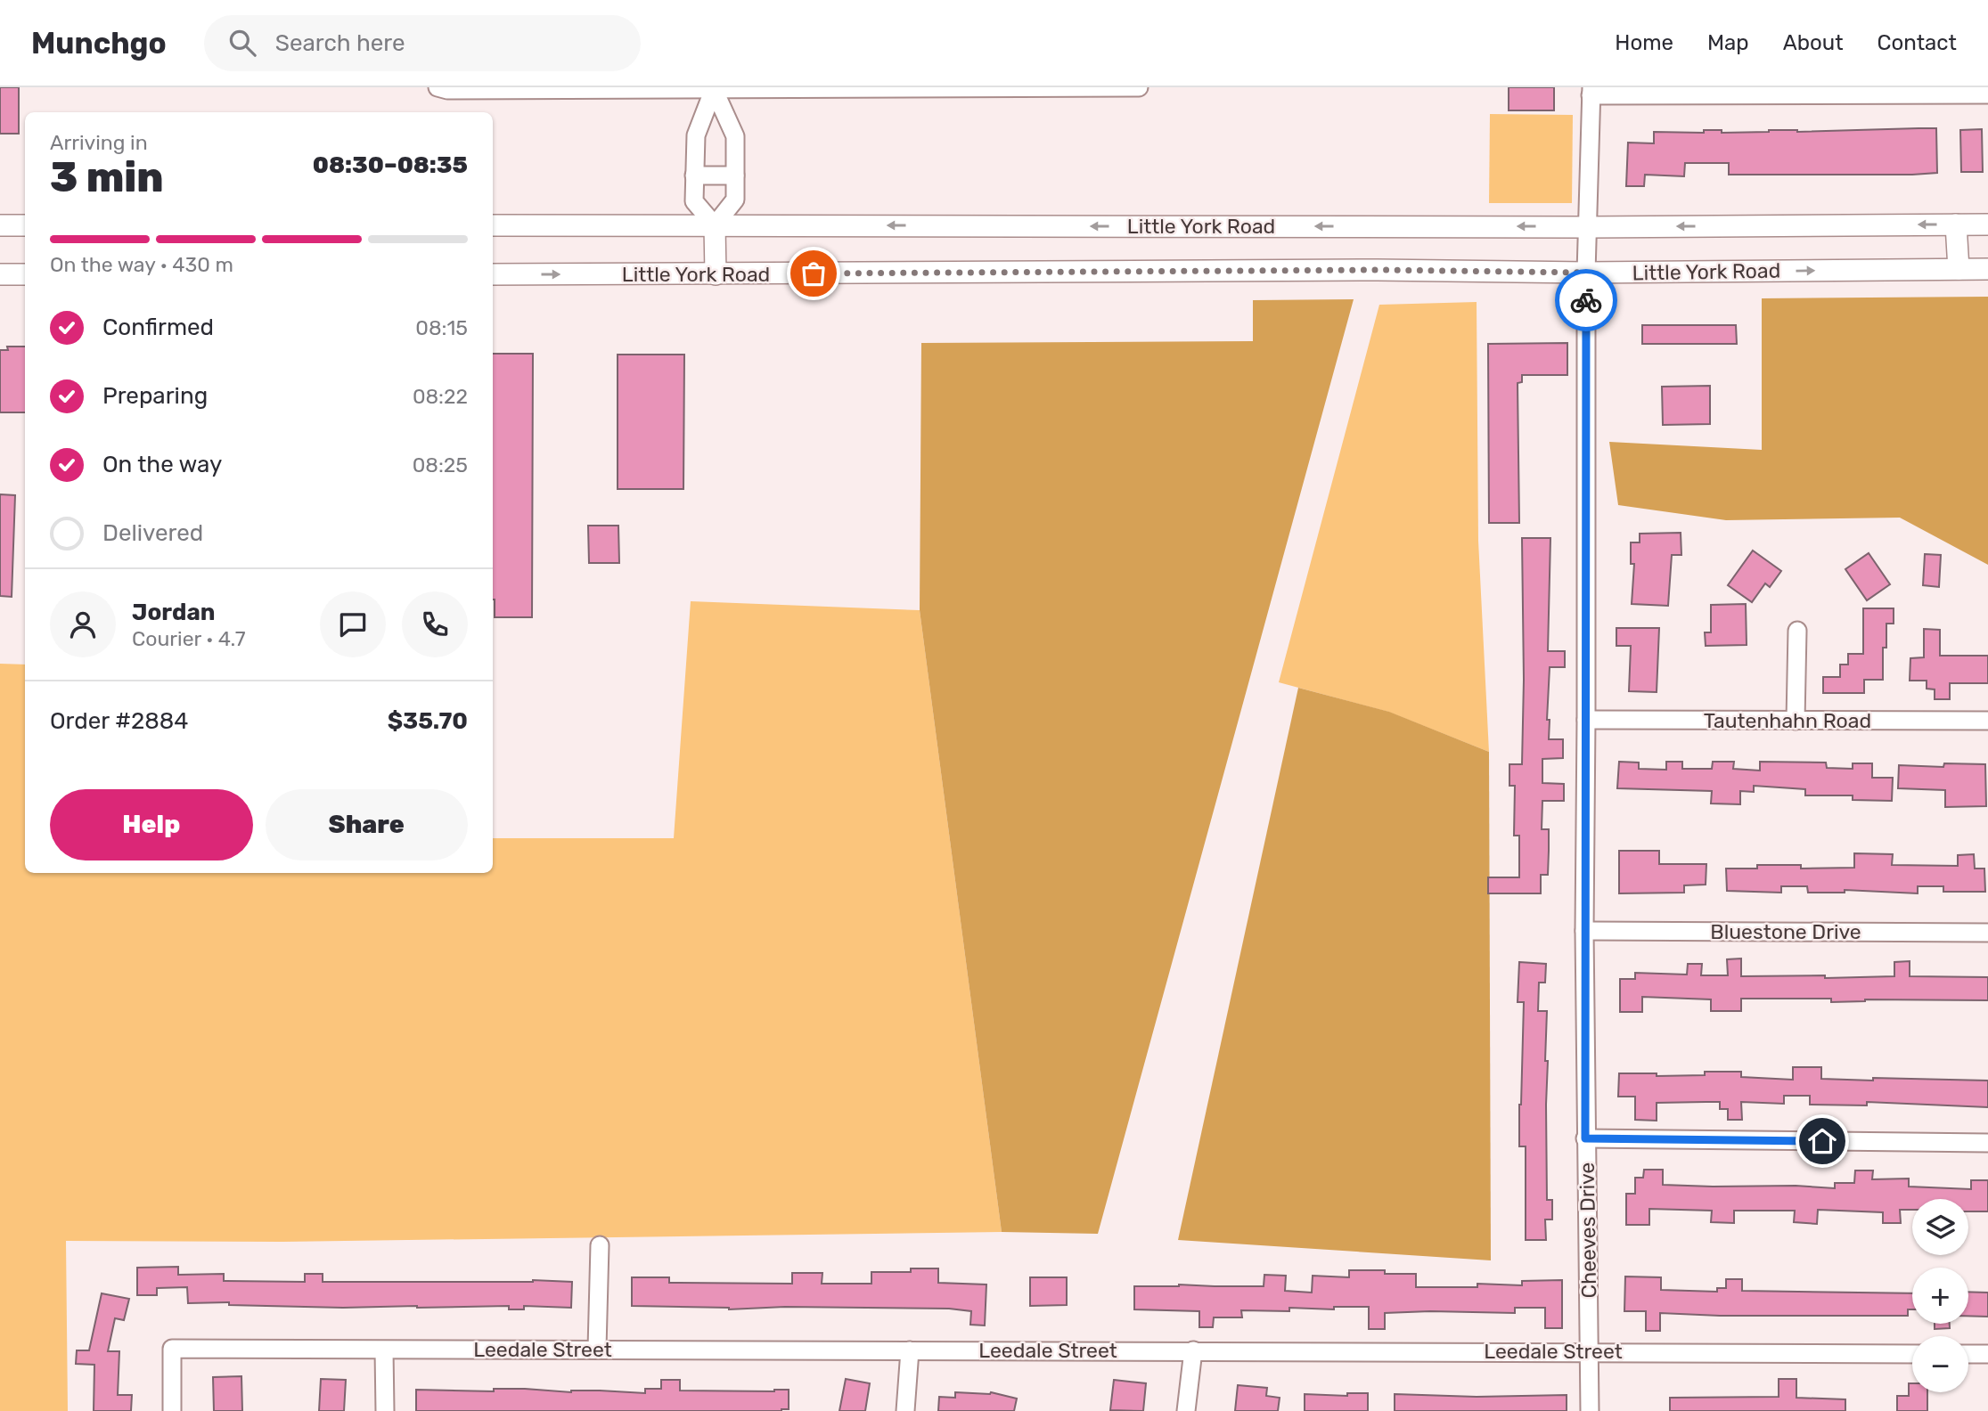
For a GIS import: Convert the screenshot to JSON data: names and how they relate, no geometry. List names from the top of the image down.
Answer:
{
  "streets": {
    "main road": ["Little York Road"],
    "street": [
      "Tautenhahn Road",
      "Bluestone Drive",
      "Cheeves Drive",
      "Leedale Street"
    ]
  },
  "crossings": [
    ["Little York Road", "Cheeves Drive"],
    ["Tautenhahn Road", "Cheeves Drive"],
    ["Bluestone Drive", "Cheeves Drive"],
    ["Cheeves Drive", "Leedale Street"]
  ],
  "page": {
    "header": "Munchgo",
    "search": "Search here",
    "nav": [
      "Home",
      "Map",
      "About",
      "Contact"
    ],
    "heading": ["3 min", "Arriving in", "08:30–08:35"],
    "panel": [
      "Jordan",
      "Courier · 4.7",
      "Order #2884",
      "$35.70"
    ],
    "bar": "On the way · 430 m",
    "list": [
      ["Confirmed", "08:15"],
      ["Preparing", "08:22"],
      ["On the way", "08:25"],
      "Delivered"
    ],
    "buttons": ["Help", "Share"],
    "map_buttons": ["+", "−"]
  }
}
